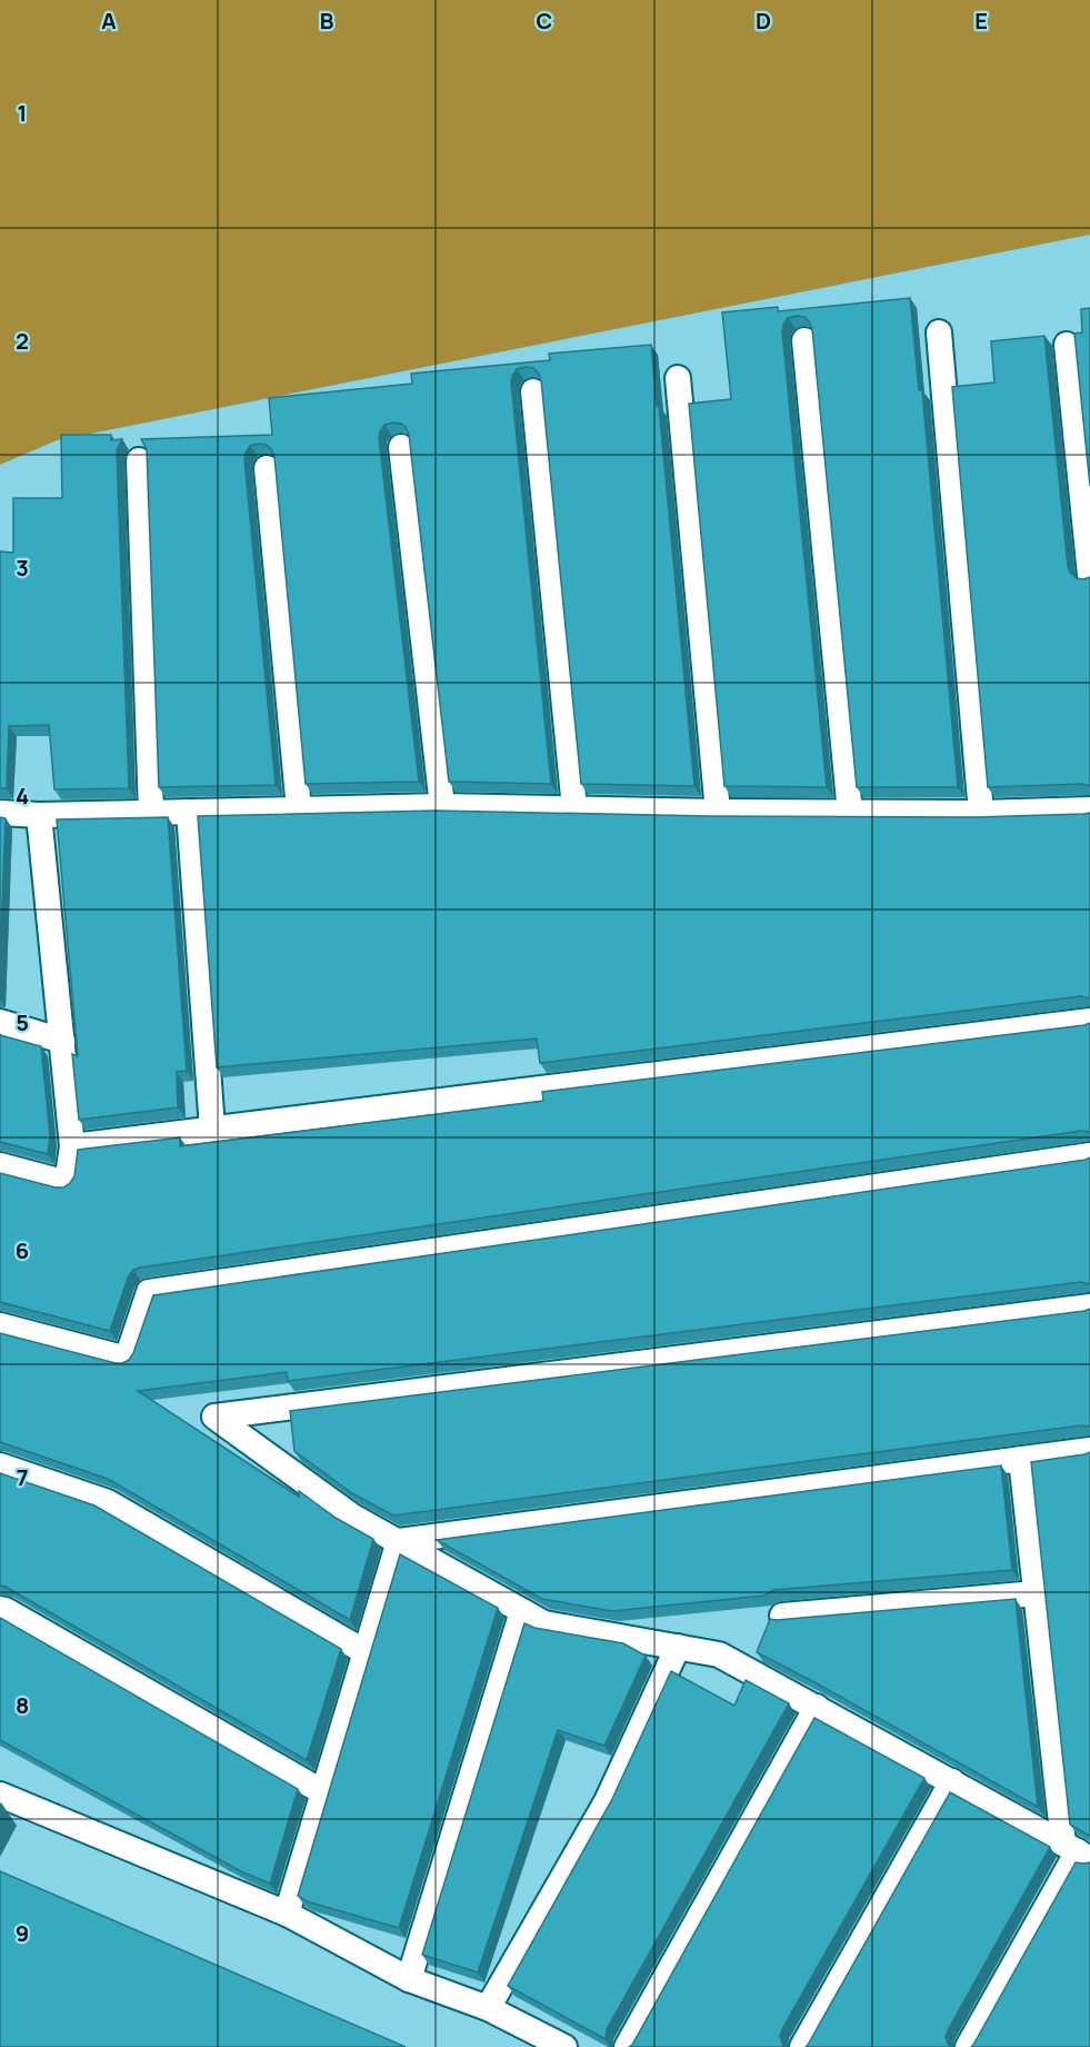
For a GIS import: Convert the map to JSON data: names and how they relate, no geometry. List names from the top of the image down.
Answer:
{
  "grid": {
    "columns": [
      "A",
      "B",
      "C",
      "D",
      "E"
    ],
    "rows": [
      "1",
      "2",
      "3",
      "4",
      "5",
      "6",
      "7",
      "8",
      "9"
    ]
  }
}
